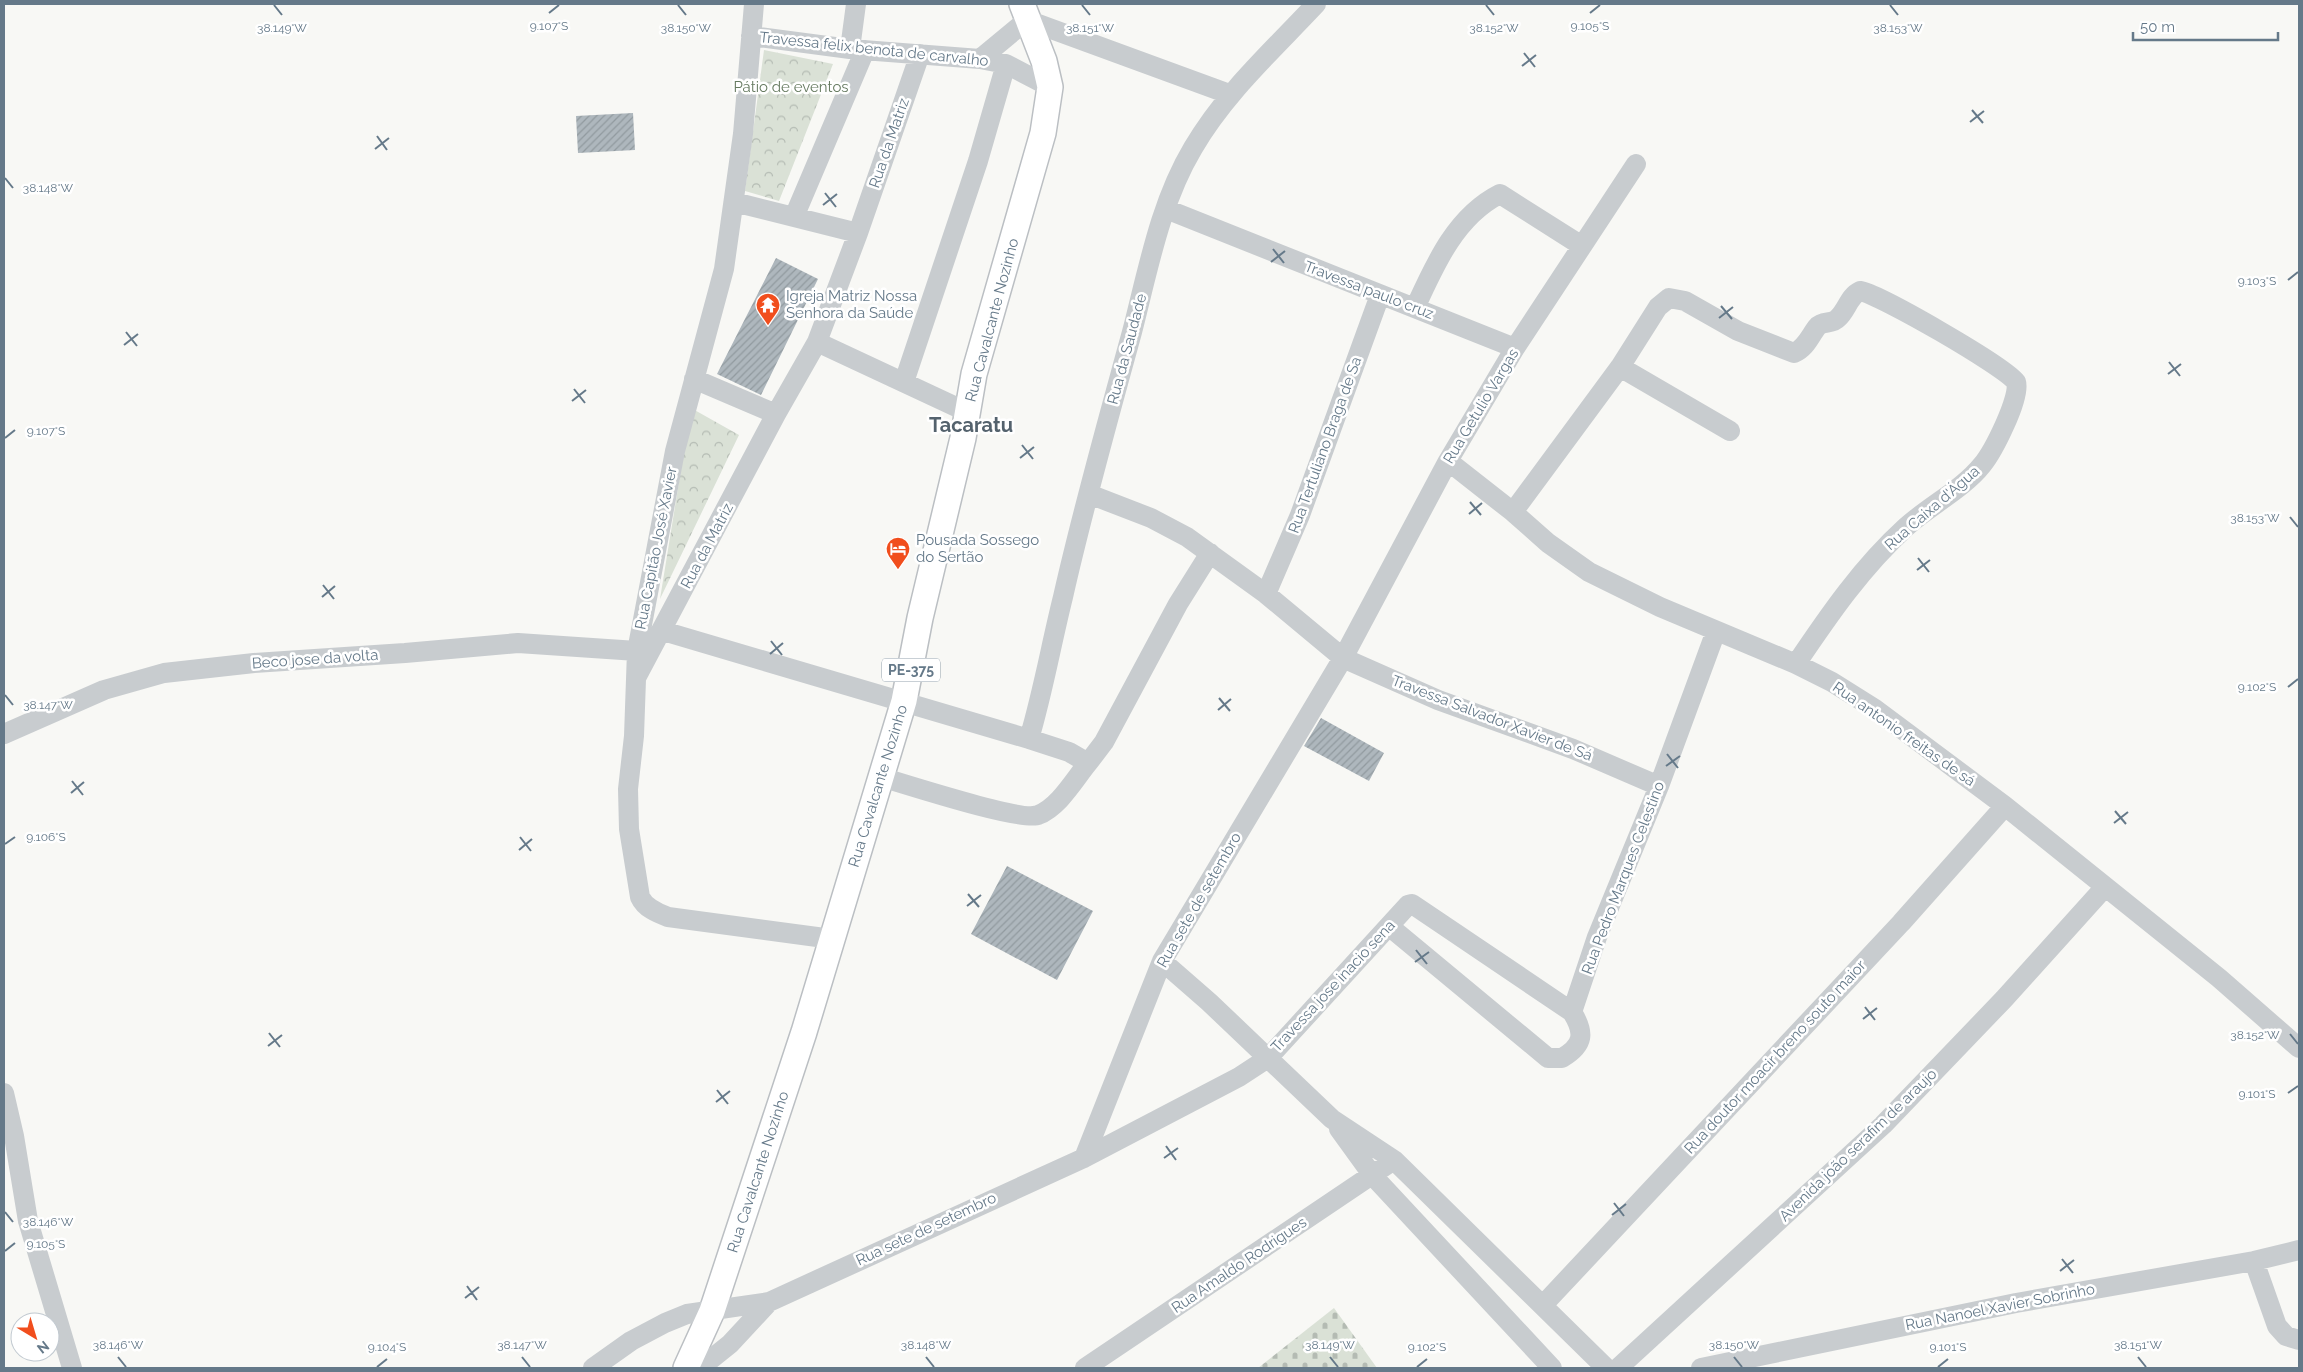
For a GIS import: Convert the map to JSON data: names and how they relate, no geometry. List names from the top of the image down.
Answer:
{
  "streets": {
    "main road": ["Rua Cavalcante Nozinho", "PE-375"],
    "street": [
      "Travessa felix benota de carvalho",
      "Rua da Matriz",
      "Travessa paulo cruz",
      "Rua da Saudade",
      "Rua Getulio Vargas",
      "Rua Tertuliano Braga de Sa",
      "Rua Caixa d'Água",
      "Rua Capitão José Xavier",
      "Beco jose da volta",
      "Travessa Salvador Xavier de Sá",
      "Rua antonio freitas de sá",
      "Rua Pedro Marques Celestino",
      "Rua sete de setembro",
      "Travessa jose inacio sena",
      "Rua doutor moacir breno souto maior",
      "Avenida joão serafim de araujo",
      "Rua Amaldo Rodrigues",
      "Rua Nanoel Xavier Sobrinho"
    ]
  },
  "crossings": [
    ["Travessa felix benota de carvalho", "Rua da Matriz"],
    ["Travessa felix benota de carvalho", "Rua Cavalcante Nozinho"],
    ["Travessa felix benota de carvalho", "Rua Capitão José Xavier"],
    ["Rua da Matriz", "Rua Capitão José Xavier"],
    ["Travessa paulo cruz", "Rua da Saudade"],
    ["Travessa paulo cruz", "Rua Getulio Vargas"],
    ["Travessa paulo cruz", "Rua Tertuliano Braga de Sa"],
    ["Rua Cavalcante Nozinho", "Rua Capitão José Xavier"],
    ["Rua Cavalcante Nozinho", "PE-375"],
    ["Rua da Saudade", "Travessa Salvador Xavier de Sá"],
    ["Rua Getulio Vargas", "Travessa Salvador Xavier de Sá"],
    ["Rua Getulio Vargas", "Rua antonio freitas de sá"],
    ["Rua Getulio Vargas", "Rua sete de setembro"],
    ["Rua Tertuliano Braga de Sa", "Travessa Salvador Xavier de Sá"],
    ["Rua Caixa d'Água", "Rua antonio freitas de sá"],
    ["Rua Capitão José Xavier", "Beco jose da volta"],
    ["Travessa Salvador Xavier de Sá", "Rua Pedro Marques Celestino"],
    ["Travessa Salvador Xavier de Sá", "Rua sete de setembro"],
    ["Rua antonio freitas de sá", "Rua Pedro Marques Celestino"],
    ["Rua antonio freitas de sá", "Rua doutor moacir breno souto maior"],
    ["Rua antonio freitas de sá", "Avenida joão serafim de araujo"],
    ["Rua sete de setembro", "Travessa jose inacio sena"]
  ],
  "districts": ["Tacaratu"],
  "parks": ["Pátio de eventos"],
  "places": {
    "temple": ["Igreja Matriz Nossa Senhora da Saúde"],
    "hotel": ["Pousada Sossego do Sertão"]
  },
  "scale_bar": "50 m",
  "north": "bottom right",
  "coordinates": [
    "9.107°S",
    "9.105°S",
    "38.149°W",
    "38.150°W",
    "38.151°W",
    "38.152°W",
    "38.153°W",
    "38.148°W",
    "9.103°S",
    "9.102°S",
    "38.147°W",
    "9.106°S",
    "9.101°S",
    "38.146°W",
    "9.104°S"
  ]
}
